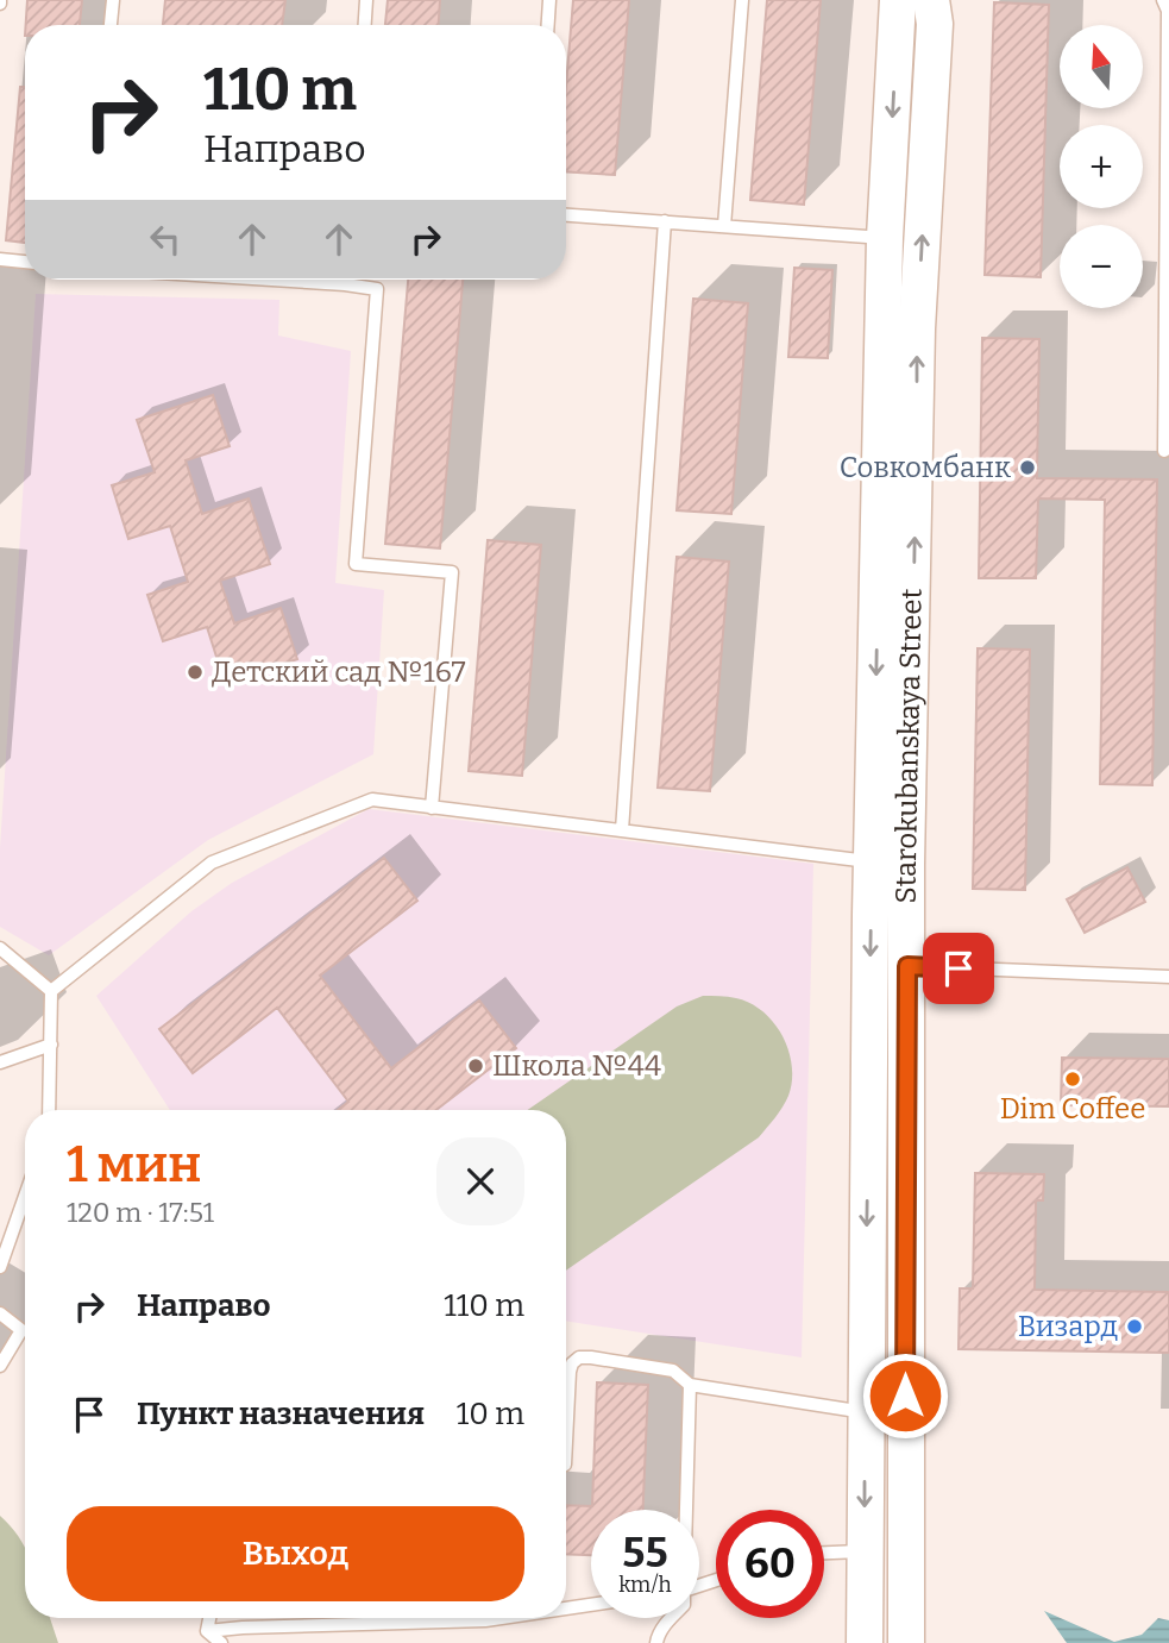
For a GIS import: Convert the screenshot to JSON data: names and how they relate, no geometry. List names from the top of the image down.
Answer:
{
  "streets": {
    "main road": ["Starokubanskaya Street"]
  },
  "places": [
    "Совкомбанк",
    "Детский сад №167",
    "Школа №44",
    "Dim Coffee",
    "Визард"
  ],
  "north": "top",
  "page": {
    "map_buttons": ["+", "−"],
    "turn": ["110 m", "Направо"],
    "heading": ["1 мин", "120 m · 17:51"],
    "list": [
      {
        "name": "Направо",
        "value": "110 m"
      },
      {
        "name": "Пункт назначения",
        "value": "10 m"
      }
    ],
    "buttons": "Выход",
    "speed": "55 km/h",
    "limit": "60"
  }
}
